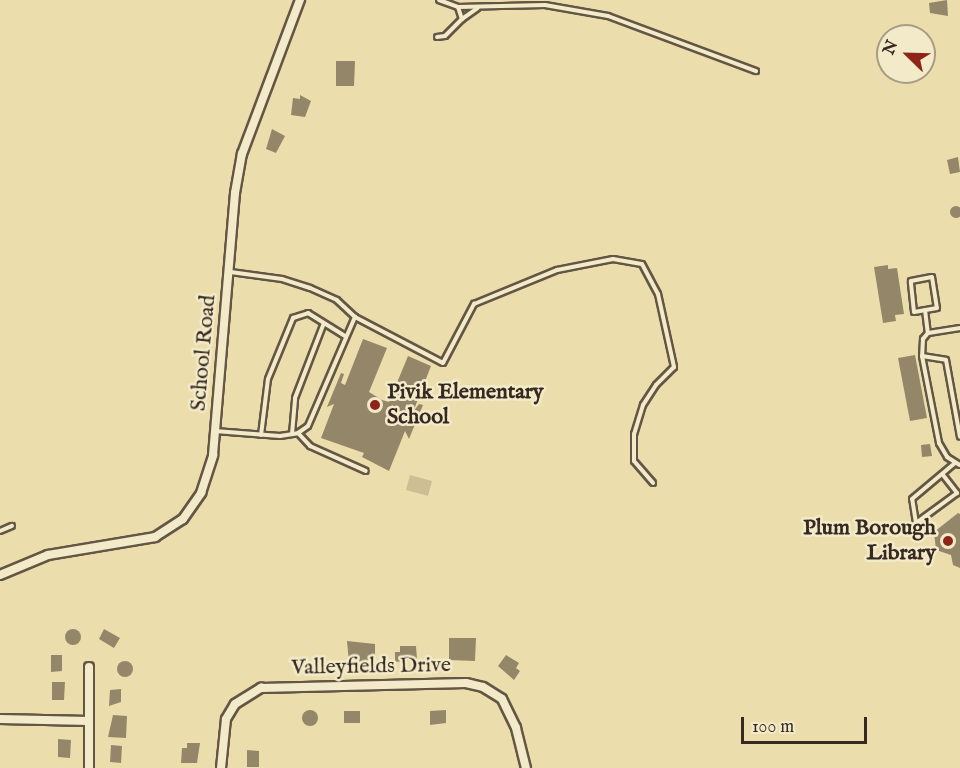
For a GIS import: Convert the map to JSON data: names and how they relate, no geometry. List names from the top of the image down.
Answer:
{
  "streets": {
    "street": ["School Road", "Valleyfields Drive"]
  },
  "places": ["Pivik Elementary School", "Plum Borough Library"],
  "scale_bar": "100 m",
  "north": "top left"
}
